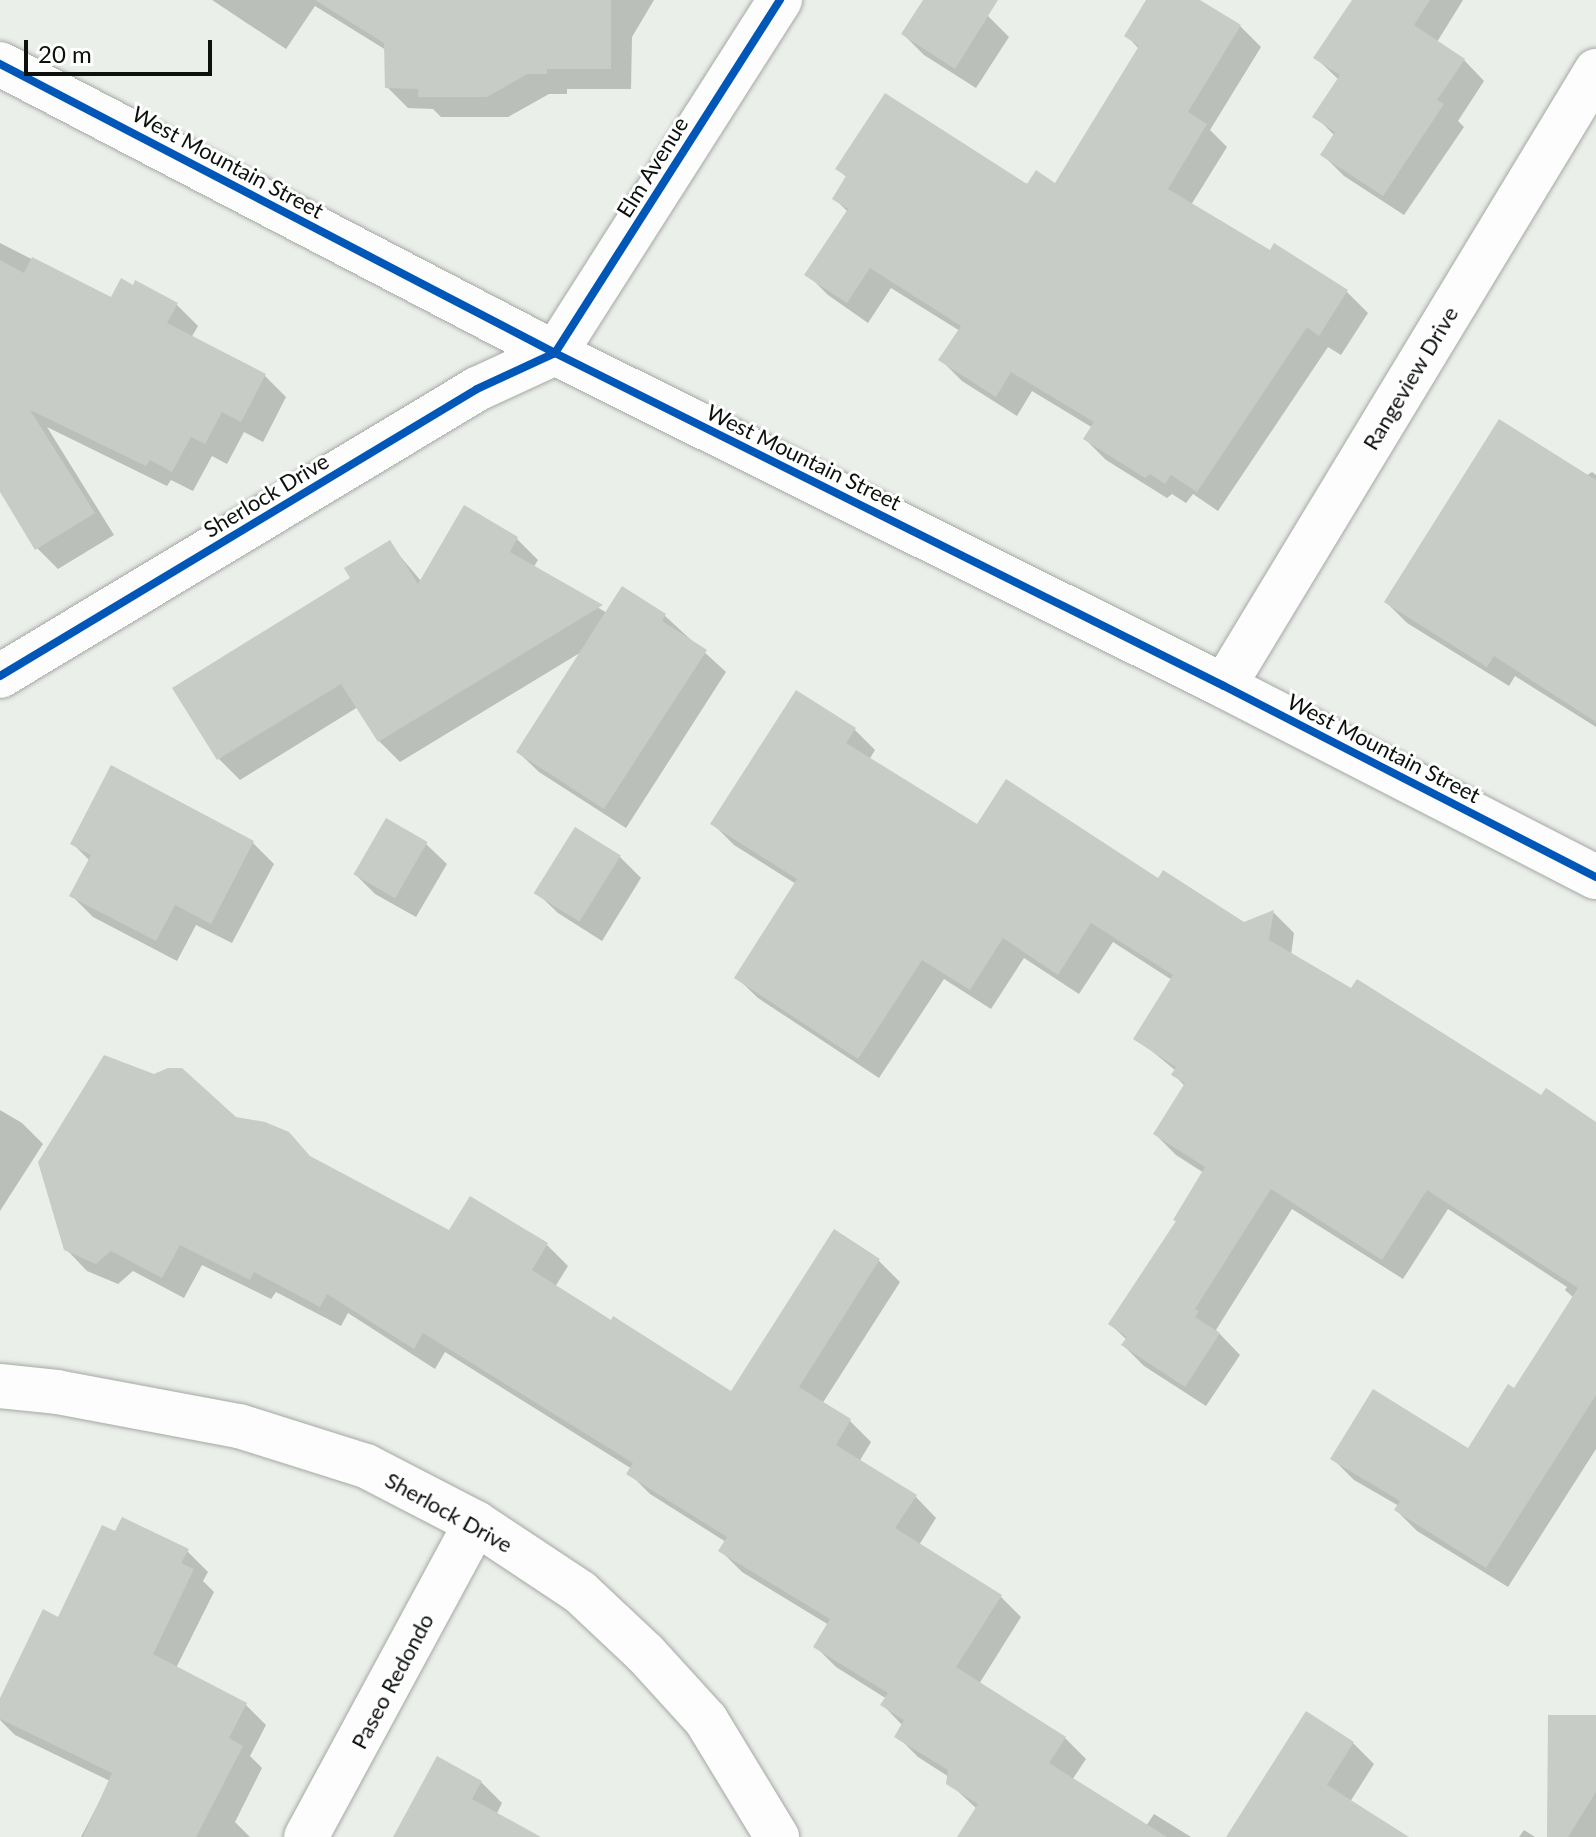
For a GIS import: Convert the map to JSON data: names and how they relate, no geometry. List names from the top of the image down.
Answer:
{
  "streets": {
    "street": [
      "West Mountain Street",
      "Elm Avenue",
      "Rangeview Drive",
      "Sherlock Drive",
      "Paseo Redondo"
    ]
  },
  "crossings": [
    ["West Mountain Street", "Elm Avenue"],
    ["West Mountain Street", "Rangeview Drive"],
    ["West Mountain Street", "Sherlock Drive"],
    ["Elm Avenue", "Sherlock Drive"],
    ["Sherlock Drive", "Paseo Redondo"]
  ],
  "scale_bar": "20 m"
}
